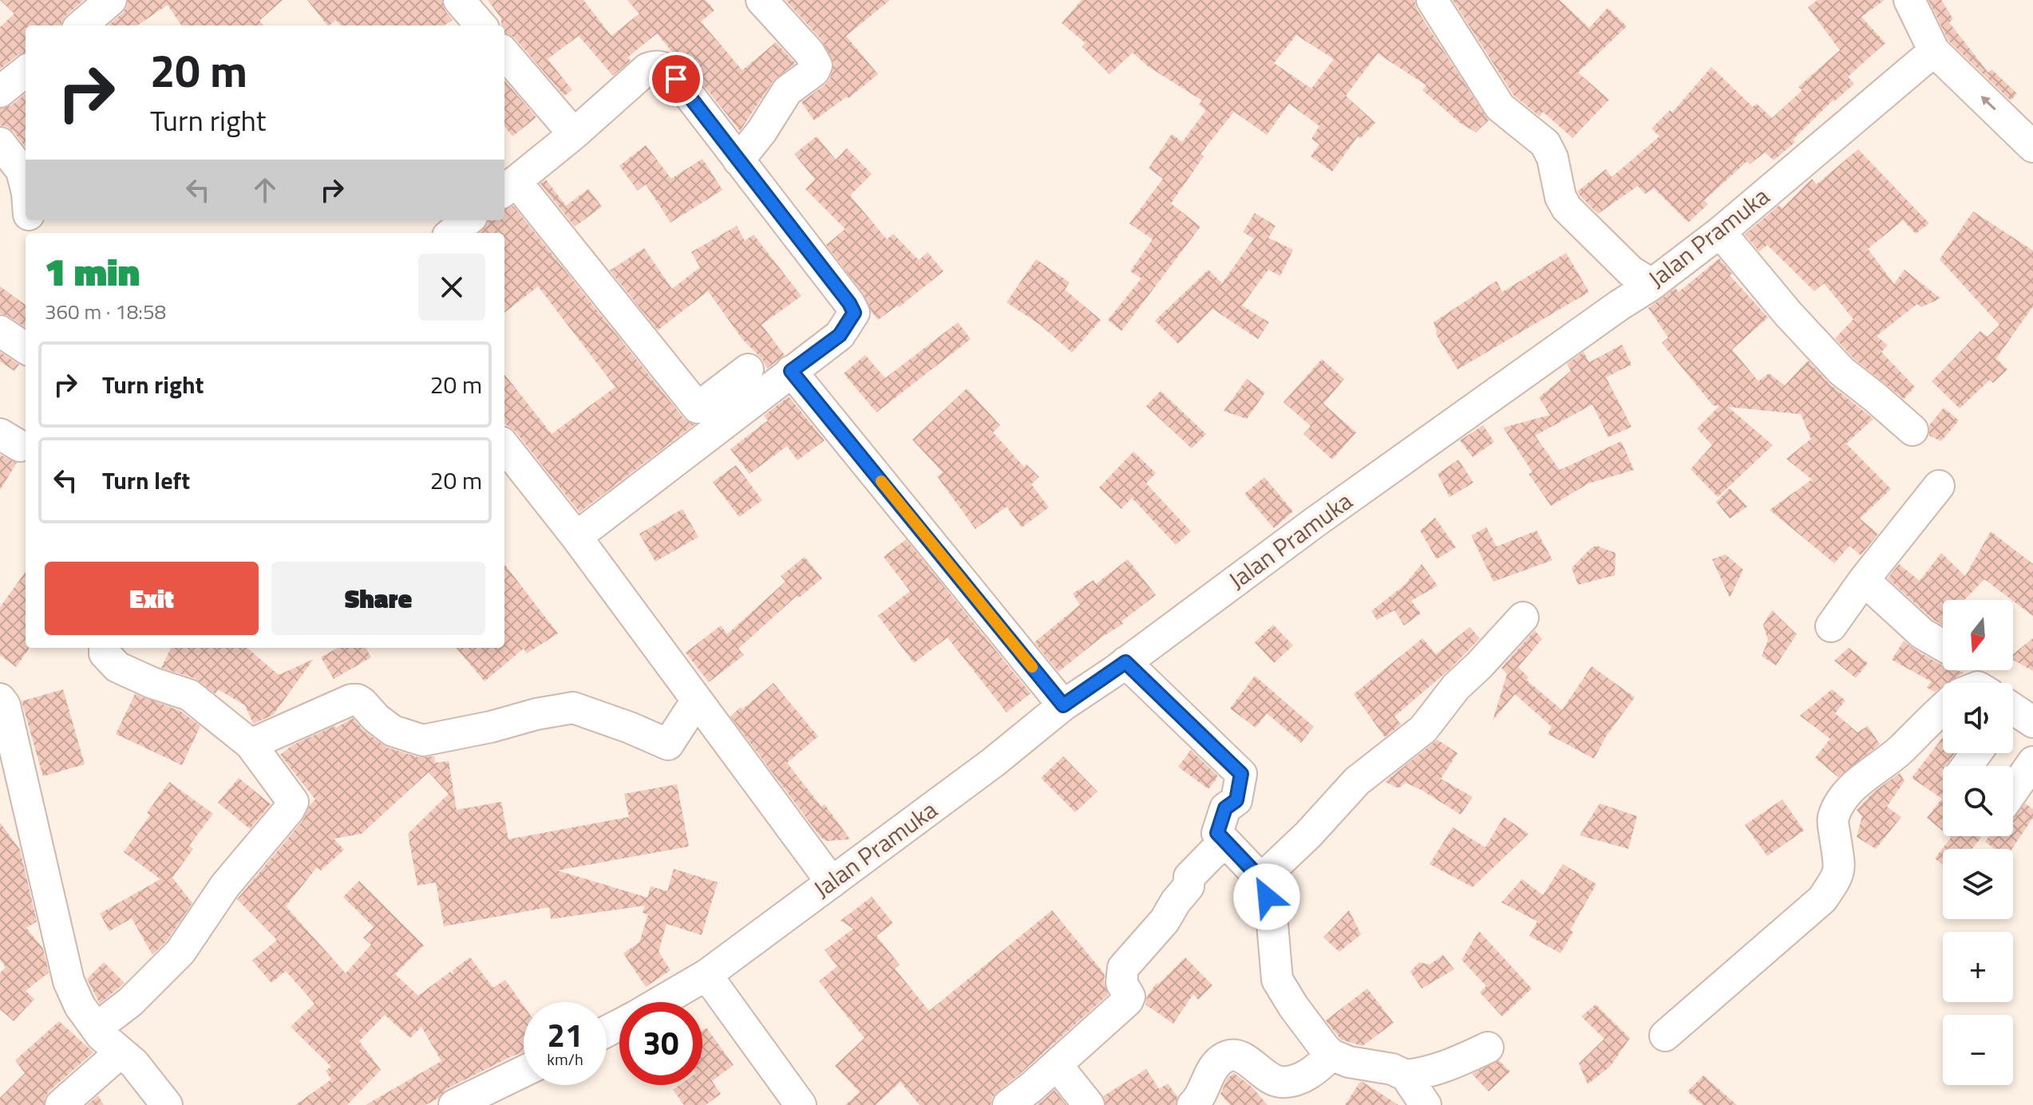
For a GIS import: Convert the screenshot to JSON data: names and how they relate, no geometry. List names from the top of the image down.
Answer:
{
  "streets": {
    "street": ["Jalan Pramuka"]
  },
  "north": "bottom",
  "page": {
    "turn": ["20 m", "Turn right"],
    "heading": ["1 min", "360 m · 18:58"],
    "list": [
      {
        "name": "Turn right",
        "value": "20 m"
      },
      {
        "name": "Turn left",
        "value": "20 m"
      }
    ],
    "buttons": ["Exit", "Share"],
    "map_buttons": ["+", "−"],
    "speed": "21 km/h",
    "limit": "30"
  }
}
